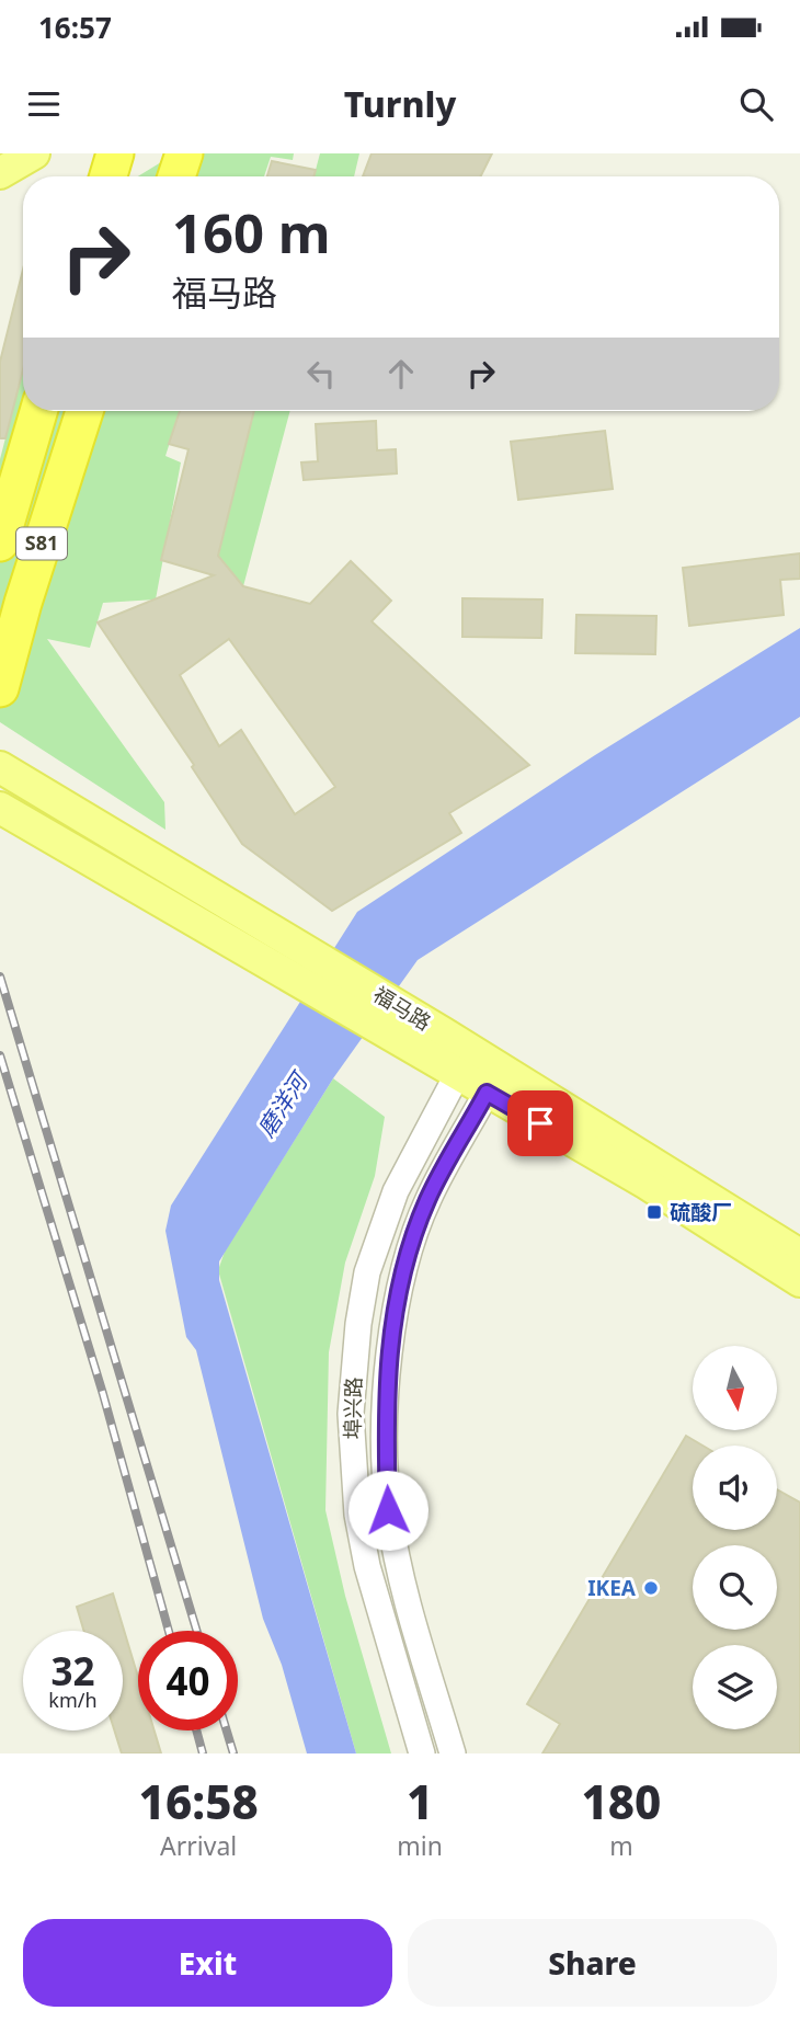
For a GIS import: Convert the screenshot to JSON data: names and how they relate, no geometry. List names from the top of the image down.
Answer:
{
  "streets": {
    "highway": ["S81"],
    "main road": ["福马路"],
    "street": ["埠兴路"]
  },
  "crossings": [
    ["福马路", "埠兴路"]
  ],
  "water": ["磨洋河"],
  "places": {
    "transit": ["硫酸厂"],
    "other": ["IKEA"]
  },
  "north": "bottom",
  "page": {
    "status": "16:57",
    "header": "Turnly",
    "turn": ["160 m", "福马路"],
    "speed": "32 km/h",
    "limit": "40",
    "eta": [
      "16:58",
      "Arrival",
      "1",
      "min",
      "180",
      "m"
    ],
    "buttons": ["Exit", "Share"]
  }
}
